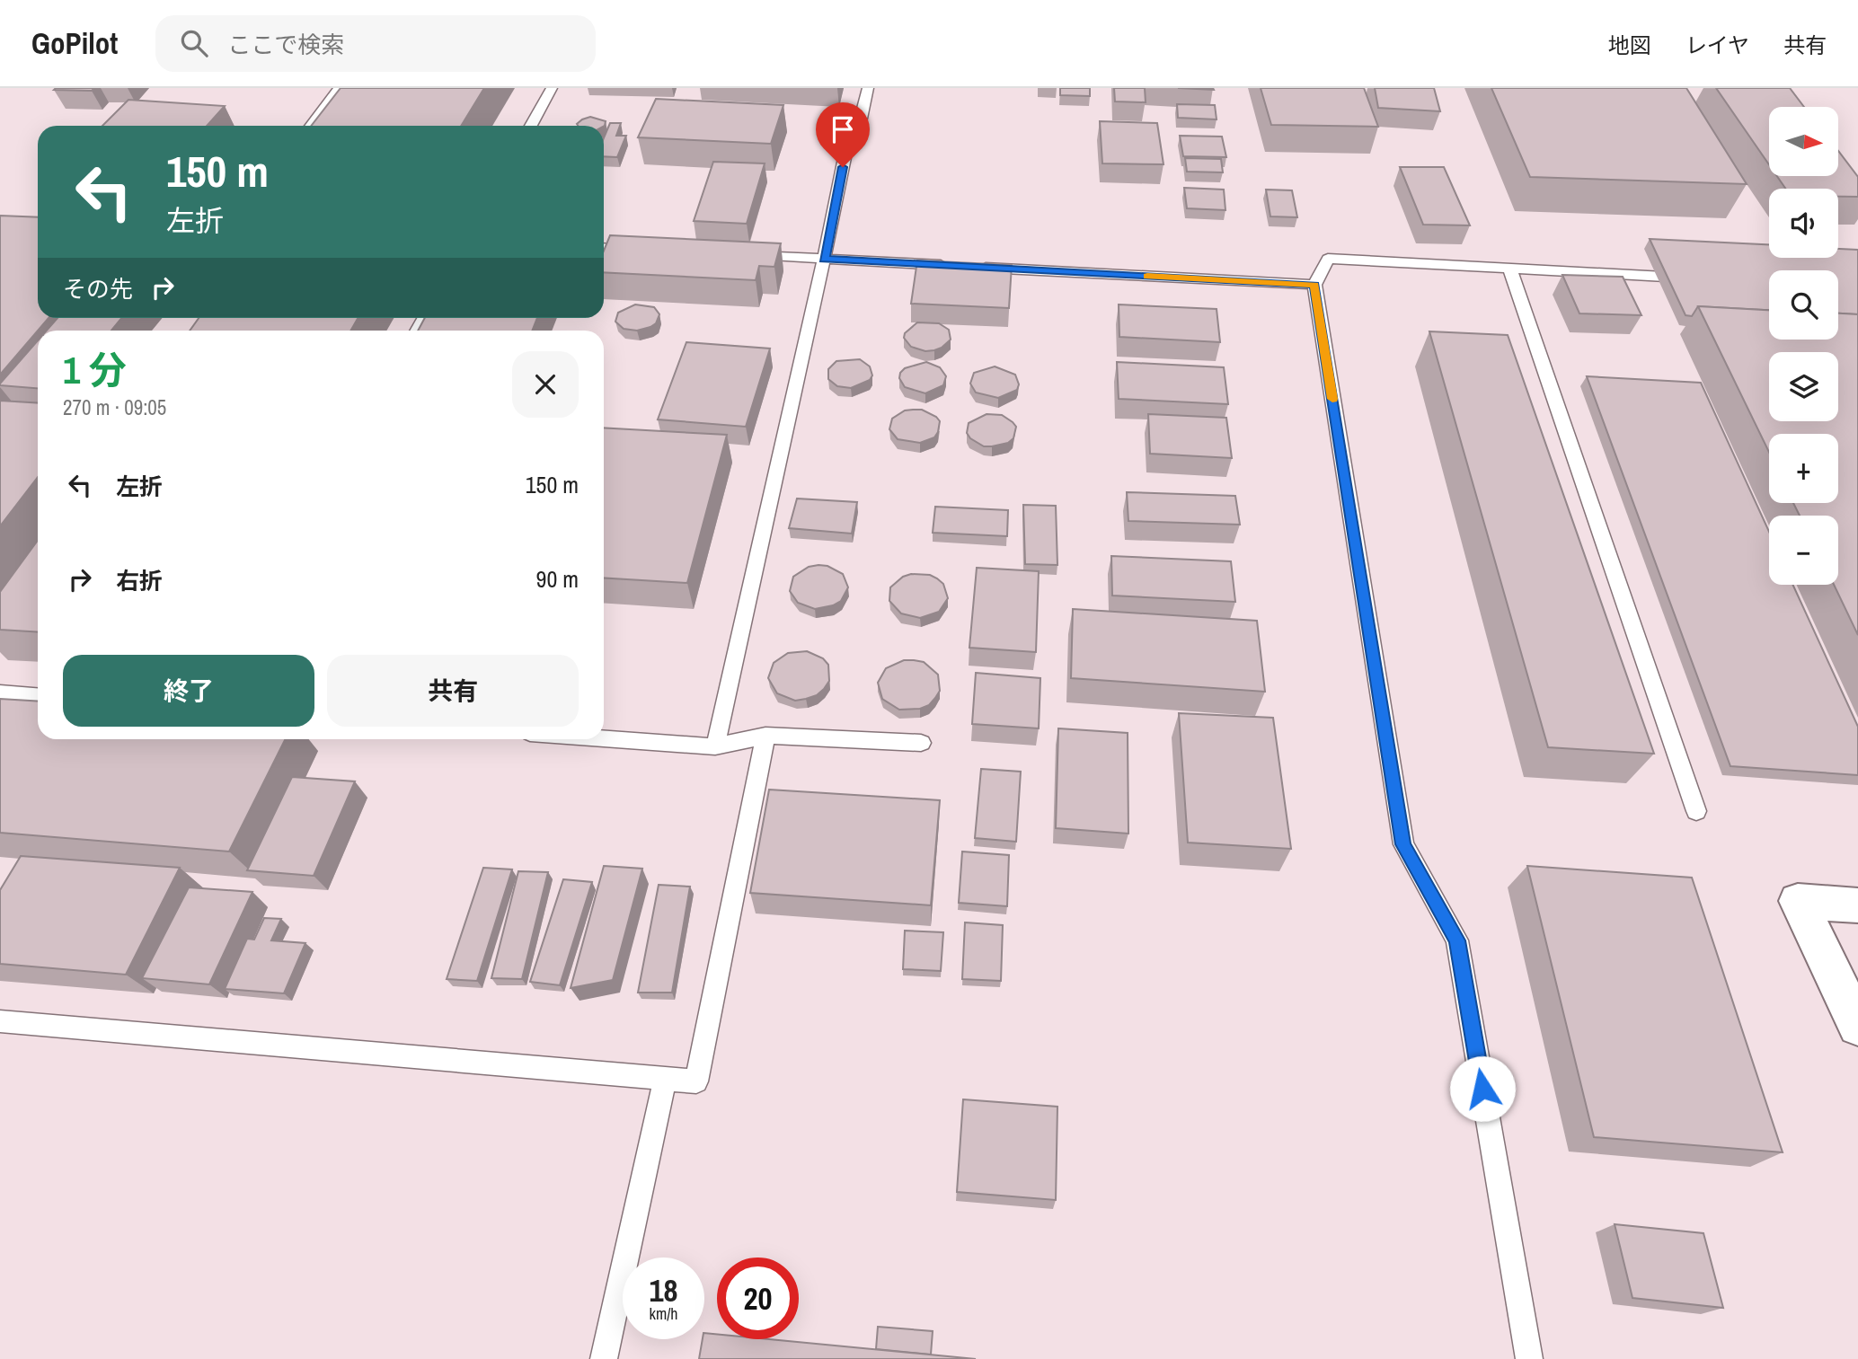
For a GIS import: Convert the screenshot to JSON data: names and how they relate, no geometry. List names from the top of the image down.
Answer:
{
  "north": "right",
  "page": {
    "header": "GoPilot",
    "search": "ここで検索",
    "nav": ["地図", "レイヤ", "共有"],
    "map_buttons": ["+", "−"],
    "turn": ["150 m", "左折"],
    "then": "その先",
    "heading": ["1 分", "270 m · 09:05"],
    "list": [
      {
        "name": "左折",
        "value": "150 m"
      },
      {
        "name": "右折",
        "value": "90 m"
      }
    ],
    "buttons": ["終了", "共有"],
    "speed": "18 km/h",
    "limit": "20"
  }
}
